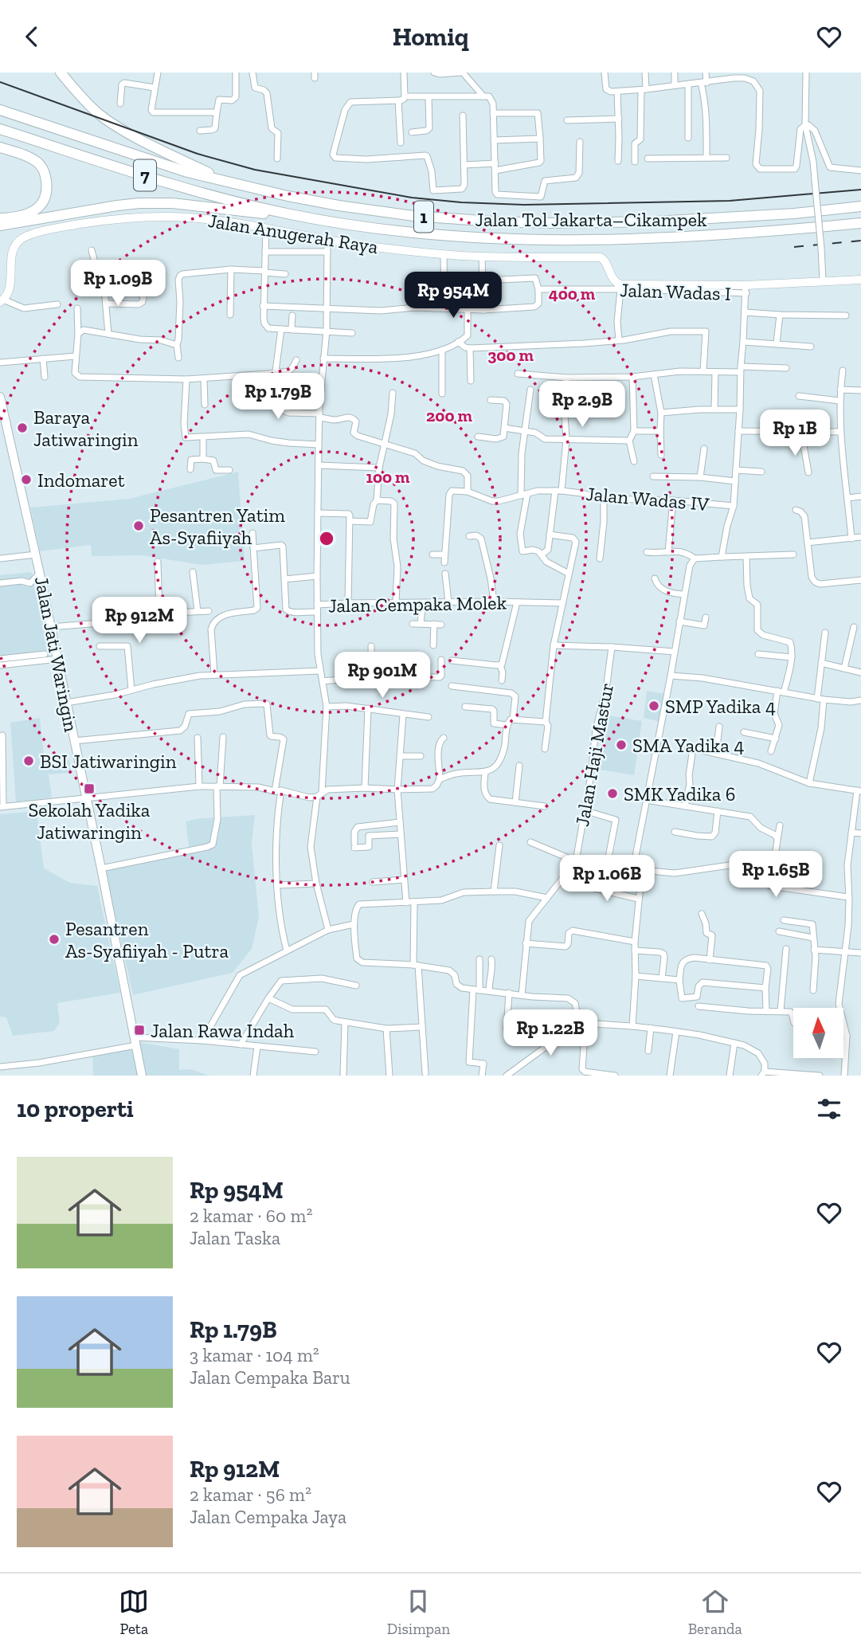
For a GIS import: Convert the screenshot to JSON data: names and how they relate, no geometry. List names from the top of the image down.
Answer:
{
  "streets": {
    "highway": ["7", "1", "Jalan Tol Jakarta–Cikampek"],
    "main road": ["Jalan Jati Waringin"],
    "street": [
      "Jalan Anugerah Raya",
      "Jalan Wadas I",
      "Jalan Wadas IV",
      "Jalan Cempaka Molek",
      "Jalan Haji Mastur"
    ]
  },
  "crossings": [
    ["Jalan Anugerah Raya", "Jalan Wadas I"]
  ],
  "places": {
    "other": [
      "Baraya Jatiwaringin",
      "Indomaret",
      "Pesantren Yatim As-Syafiiyah",
      "SMP Yadika 4",
      "SMA Yadika 4",
      "BSI Jatiwaringin",
      "SMK Yadika 6",
      "Pesantren As-Syafiiyah - Putra"
    ],
    "transit": ["Sekolah Yadika Jatiwaringin", "Jalan Rawa Indah"]
  },
  "north": "top",
  "page": {
    "header": "Homiq",
    "price": [
      "Rp 1.09B",
      "Rp 954M",
      "Rp 1.79B",
      "Rp 2.9B",
      "Rp 1B",
      "Rp 912M",
      "Rp 901M",
      "Rp 1.65B",
      "Rp 1.06B",
      "Rp 1.22B"
    ],
    "heading": "10 properti",
    "list": [
      {
        "name": "Rp 954M",
        "note": "2 kamar · 60 m² · Jalan Taska"
      },
      {
        "name": "Rp 1.79B",
        "note": "3 kamar · 104 m² · Jalan Cempaka Baru"
      },
      {
        "name": "Rp 912M",
        "note": "2 kamar · 56 m² · Jalan Cempaka Jaya"
      }
    ],
    "tabs": ["Peta", "Disimpan", "Beranda"]
  },
  "rings": [
    "400 m",
    "300 m",
    "200 m",
    "100 m"
  ]
}
